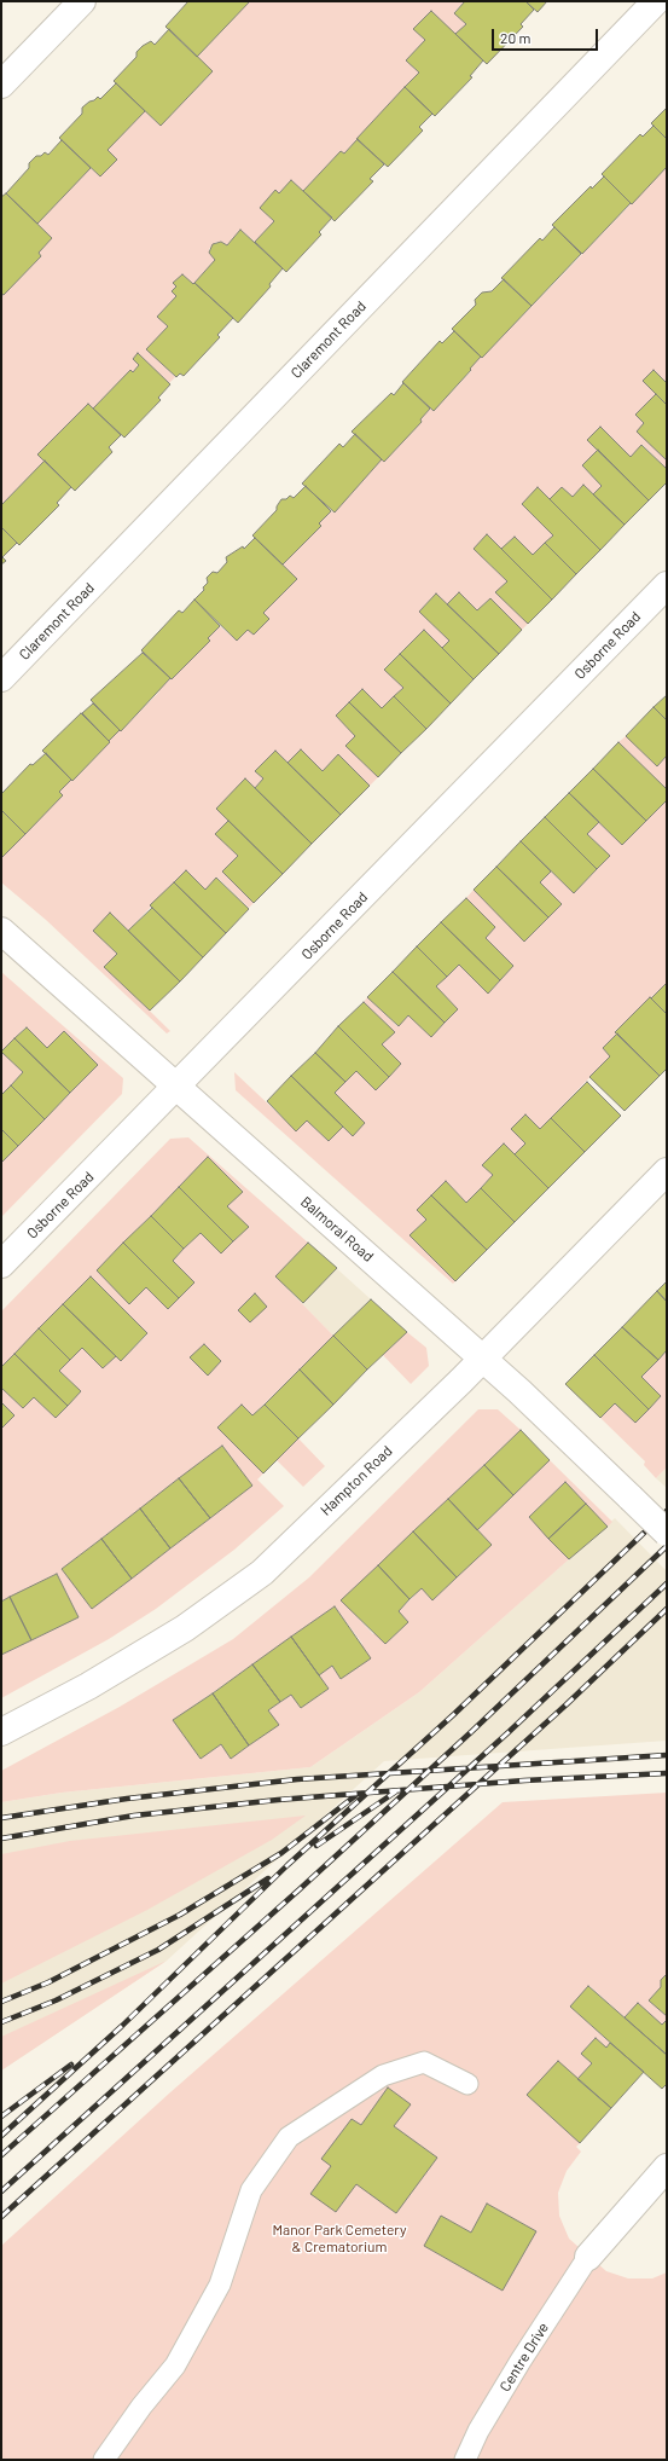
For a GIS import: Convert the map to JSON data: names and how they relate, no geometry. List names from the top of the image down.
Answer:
{
  "streets": {
    "street": [
      "Claremont Road",
      "Osborne Road",
      "Balmoral Road",
      "Hampton Road"
    ],
    "lane": ["Centre Drive"]
  },
  "crossings": [
    ["Osborne Road", "Balmoral Road"],
    ["Balmoral Road", "Hampton Road"]
  ],
  "parks": ["Manor Park Cemetery & Crematorium"],
  "scale_bar": "20 m"
}
